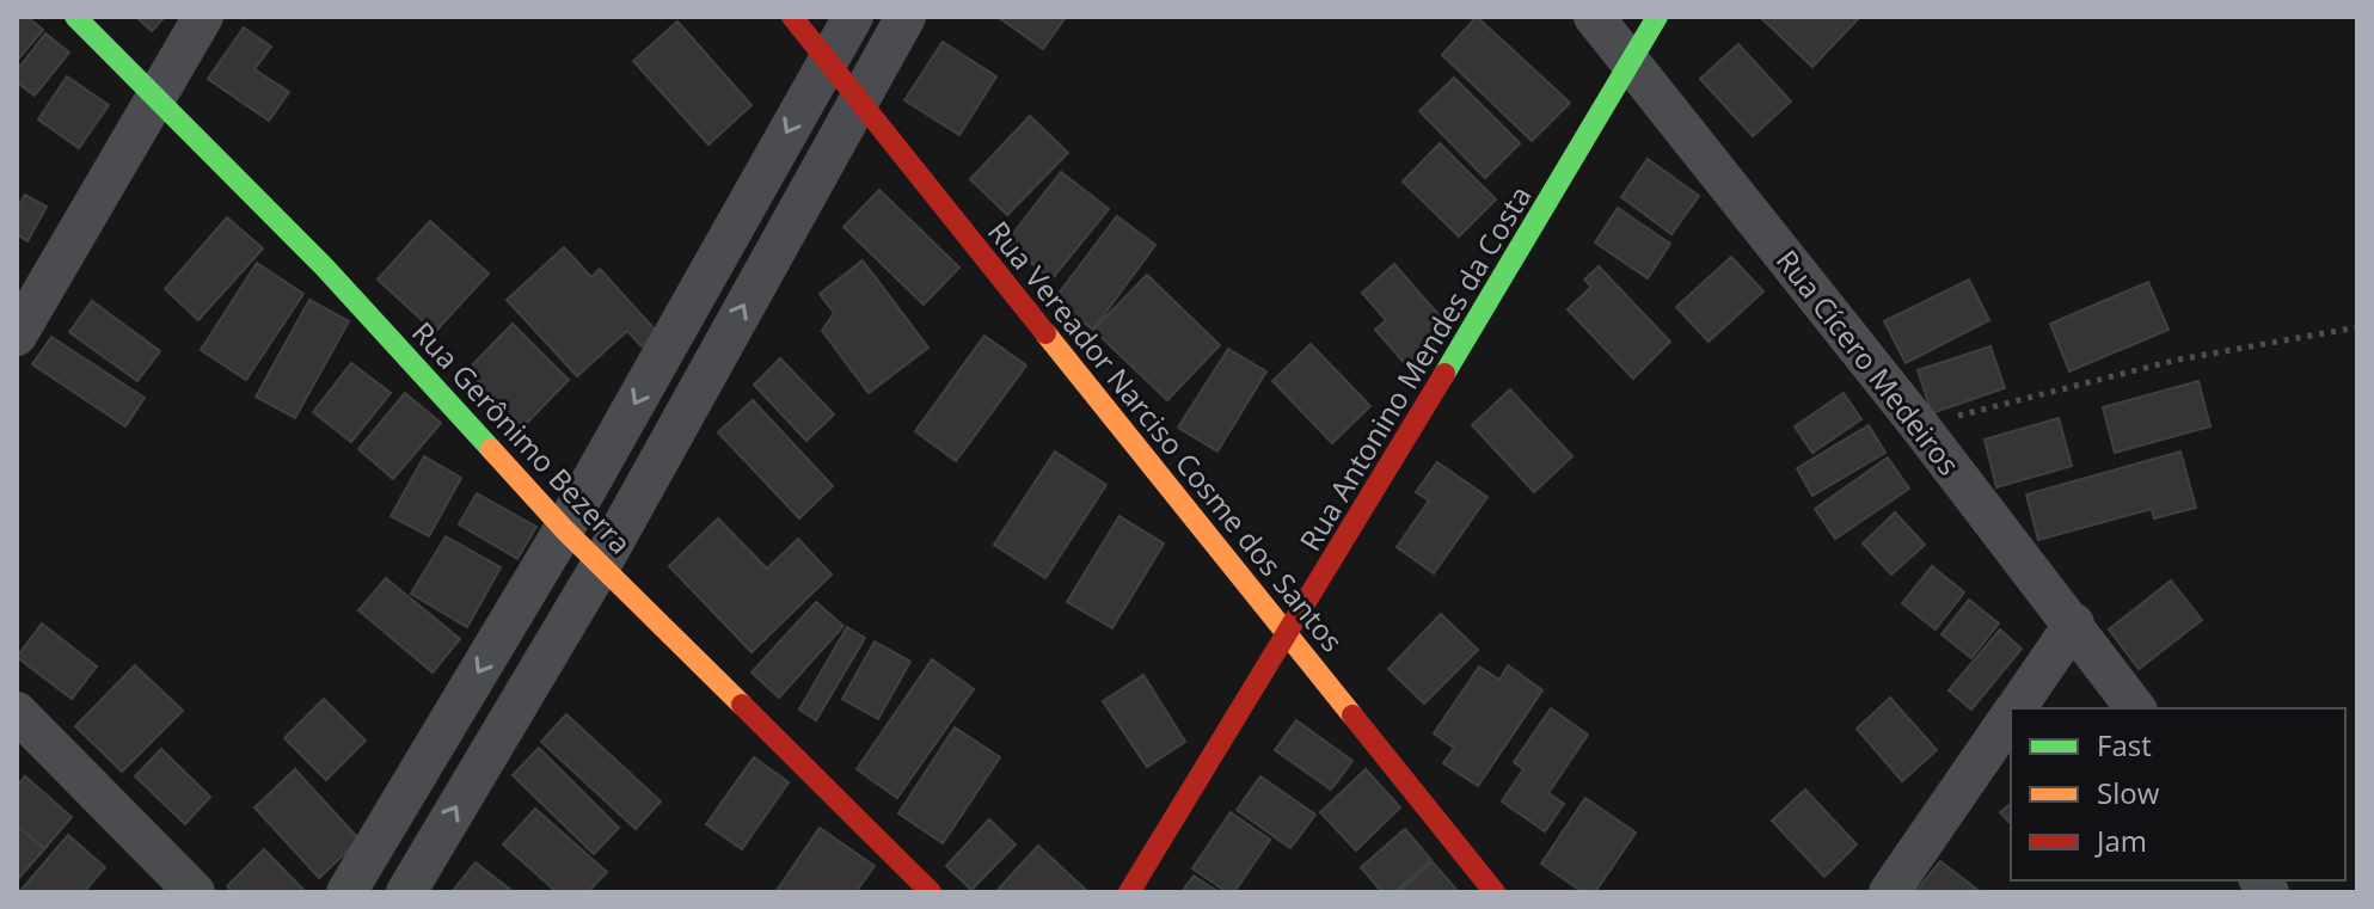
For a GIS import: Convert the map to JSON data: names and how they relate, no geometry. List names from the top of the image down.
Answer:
{
  "streets": {
    "street": [
      "Rua Cícero Medeiros",
      "Rua Antonino Mendes da Costa",
      "Rua Vereador Narciso Cosme dos Santos",
      "Rua Gerônimo Bezerra"
    ]
  },
  "crossings": [
    ["Rua Cícero Medeiros", "Rua Antonino Mendes da Costa"],
    ["Rua Antonino Mendes da Costa", "Rua Vereador Narciso Cosme dos Santos"]
  ],
  "legend": ["Fast", "Slow", "Jam"]
}
